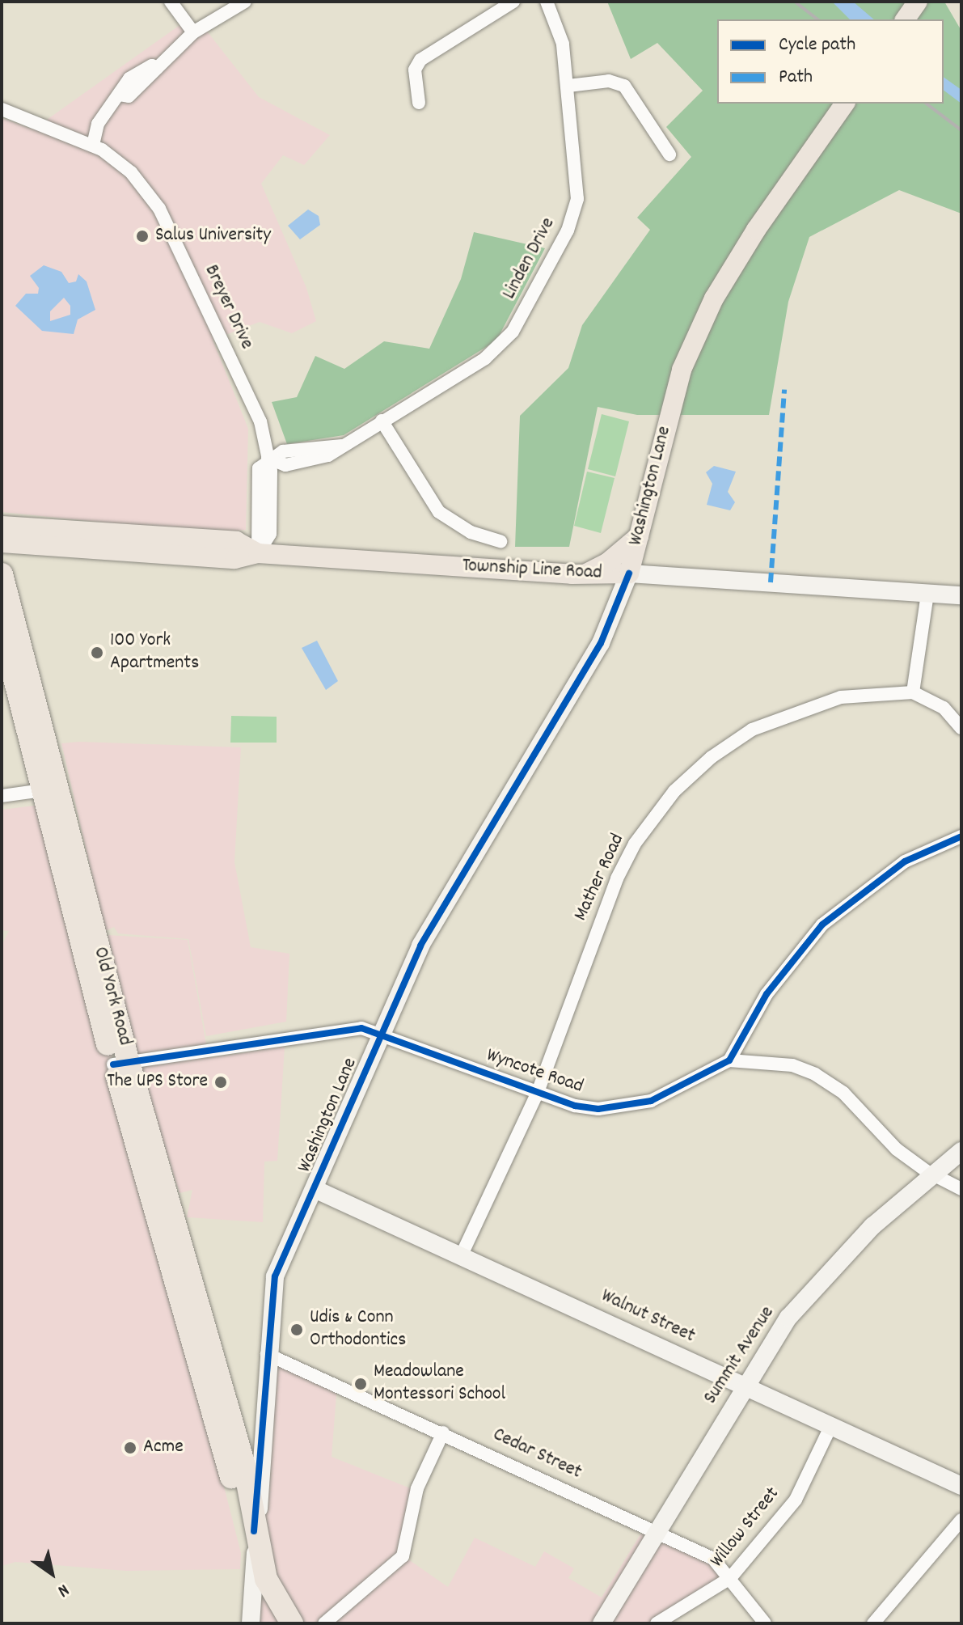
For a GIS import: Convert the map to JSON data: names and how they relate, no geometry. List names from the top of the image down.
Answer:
{
  "streets": {
    "highway": ["Old York Road"],
    "main road": ["Washington Lane", "Township Line Road"],
    "street": [
      "Linden Drive",
      "Breyer Drive",
      "Mather Road",
      "Wyncote Road",
      "Walnut Street",
      "Summit Avenue",
      "Cedar Street",
      "Willow Street"
    ]
  },
  "crossings": [
    ["Linden Drive", "Breyer Drive"],
    ["Breyer Drive", "Township Line Road"],
    ["Washington Lane", "Township Line Road"],
    ["Washington Lane", "Old York Road"],
    ["Washington Lane", "Wyncote Road"],
    ["Washington Lane", "Walnut Street"],
    ["Washington Lane", "Cedar Street"],
    ["Mather Road", "Wyncote Road"],
    ["Mather Road", "Walnut Street"],
    ["Old York Road", "Wyncote Road"],
    ["Walnut Street", "Summit Avenue"],
    ["Walnut Street", "Willow Street"],
    ["Summit Avenue", "Cedar Street"],
    ["Cedar Street", "Willow Street"]
  ],
  "places": [
    "Salus University",
    "100 York Apartments",
    "The UPS Store",
    "Udis & Conn Orthodontics",
    "Meadowlane Montessori School",
    "Acme"
  ],
  "legend": ["Cycle path", "Path"],
  "north": "bottom right"
}
